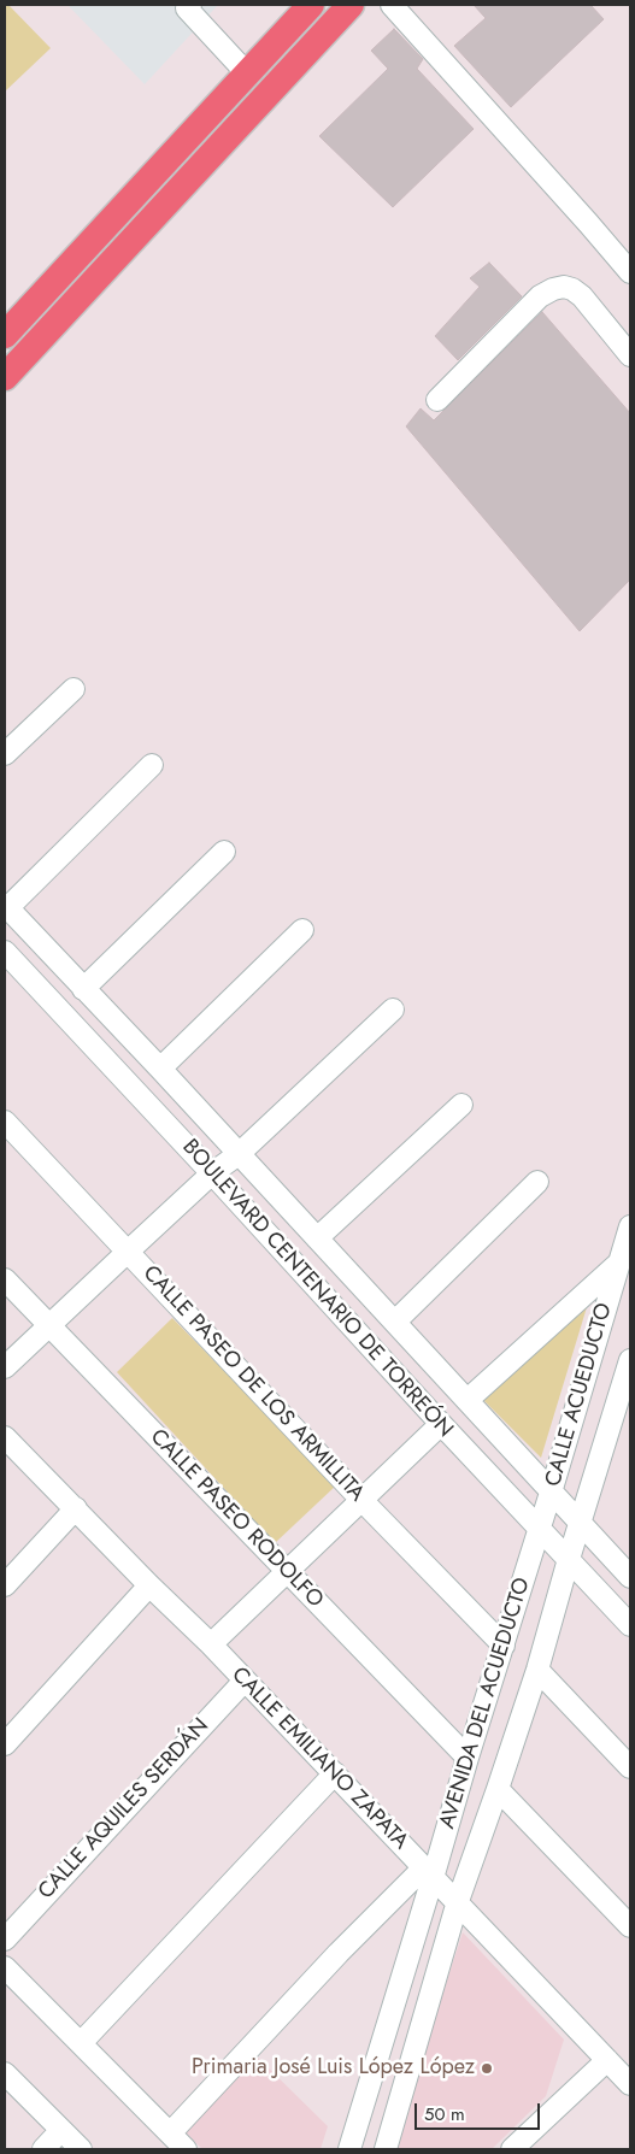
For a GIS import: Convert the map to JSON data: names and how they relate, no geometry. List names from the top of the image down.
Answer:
{
  "streets": {
    "street": [
      "BOULEVARD CENTENARIO DE TORREÓN",
      "CALLE PASEO DE LOS ARMILLITA",
      "CALLE ACUEDUCTO",
      "CALLE PASEO RODOLFO",
      "AVENIDA DEL ACUEDUCTO",
      "CALLE EMILIANO ZAPATA",
      "CALLE AQUILES SERDÁN"
    ]
  },
  "crossings": [
    ["BOULEVARD CENTENARIO DE TORREÓN", "CALLE ACUEDUCTO"],
    ["BOULEVARD CENTENARIO DE TORREÓN", "AVENIDA DEL ACUEDUCTO"],
    ["CALLE PASEO DE LOS ARMILLITA", "AVENIDA DEL ACUEDUCTO"],
    ["CALLE ACUEDUCTO", "AVENIDA DEL ACUEDUCTO"],
    ["CALLE PASEO RODOLFO", "AVENIDA DEL ACUEDUCTO"],
    ["AVENIDA DEL ACUEDUCTO", "CALLE EMILIANO ZAPATA"],
    ["CALLE EMILIANO ZAPATA", "CALLE AQUILES SERDÁN"]
  ],
  "places": ["Primaria José Luis López López"],
  "scale_bar": "50 m"
}
